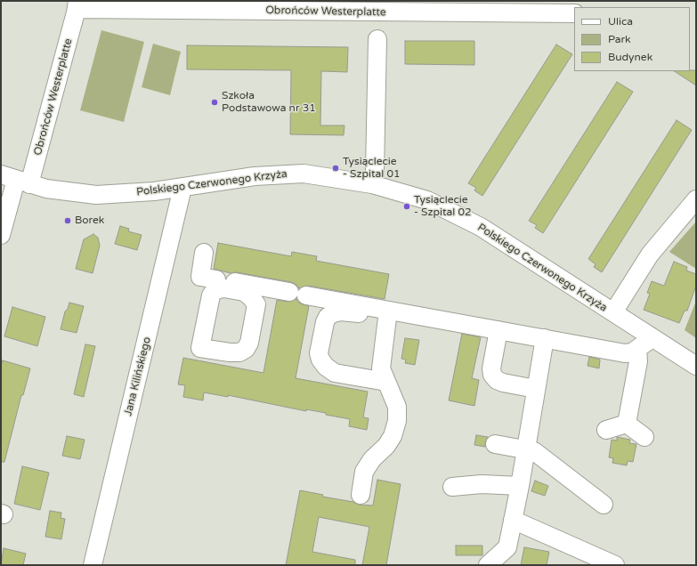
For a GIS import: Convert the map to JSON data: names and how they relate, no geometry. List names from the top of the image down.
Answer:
{
  "streets": {
    "street": ["Obrońców Westerplatte", "Polskiego Czerwonego Krzyża", "Jana Kilińskiego"]
  },
  "crossings": [
    ["Obrońców Westerplatte", "Polskiego Czerwonego Krzyża"],
    ["Polskiego Czerwonego Krzyża", "Jana Kilińskiego"]
  ],
  "places": [
    "Szkoła Podstawowa nr 31",
    "Tysiąclecie - Szpital 01",
    "Tysiąclecie - Szpital 02",
    "Borek"
  ],
  "legend": ["Ulica", "Park", "Budynek"]
}
